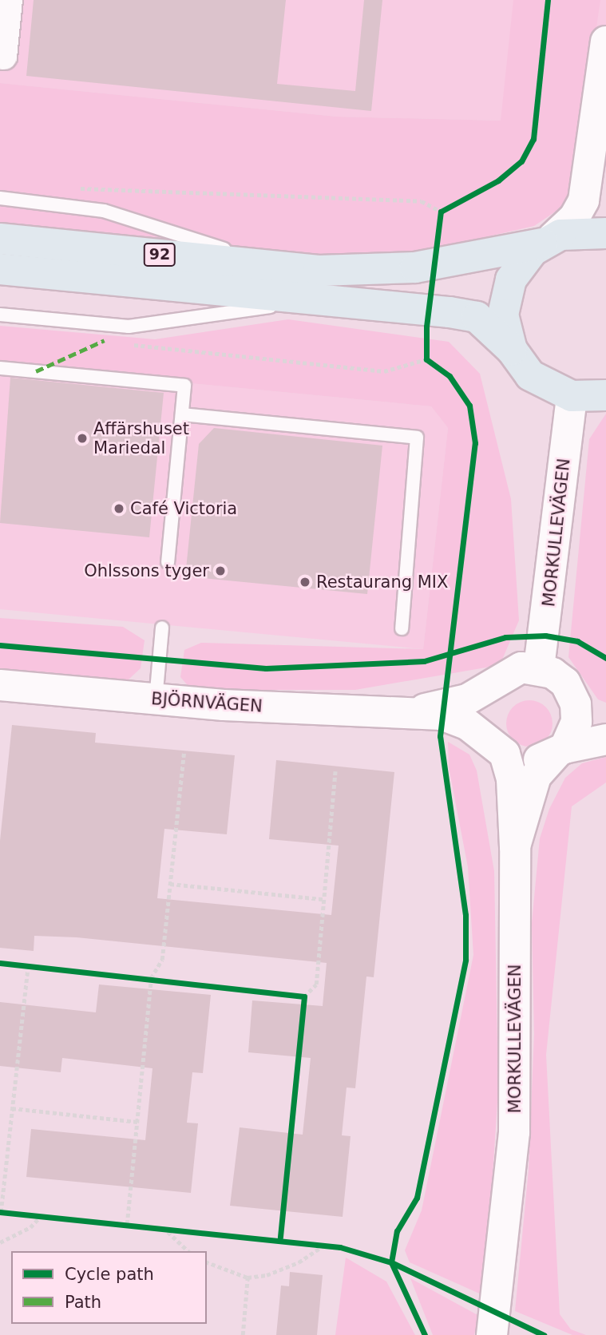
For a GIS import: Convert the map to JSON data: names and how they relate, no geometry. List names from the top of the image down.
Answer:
{
  "streets": {
    "highway": ["92"],
    "street": ["MORKULLEVÄGEN", "BJÖRNVÄGEN"]
  },
  "crossings": [
    ["MORKULLEVÄGEN", "BJÖRNVÄGEN"]
  ],
  "places": [
    "Affärshuset Mariedal",
    "Café Victoria",
    "Ohlssons tyger",
    "Restaurang MIX"
  ],
  "legend": ["Cycle path", "Path"]
}
